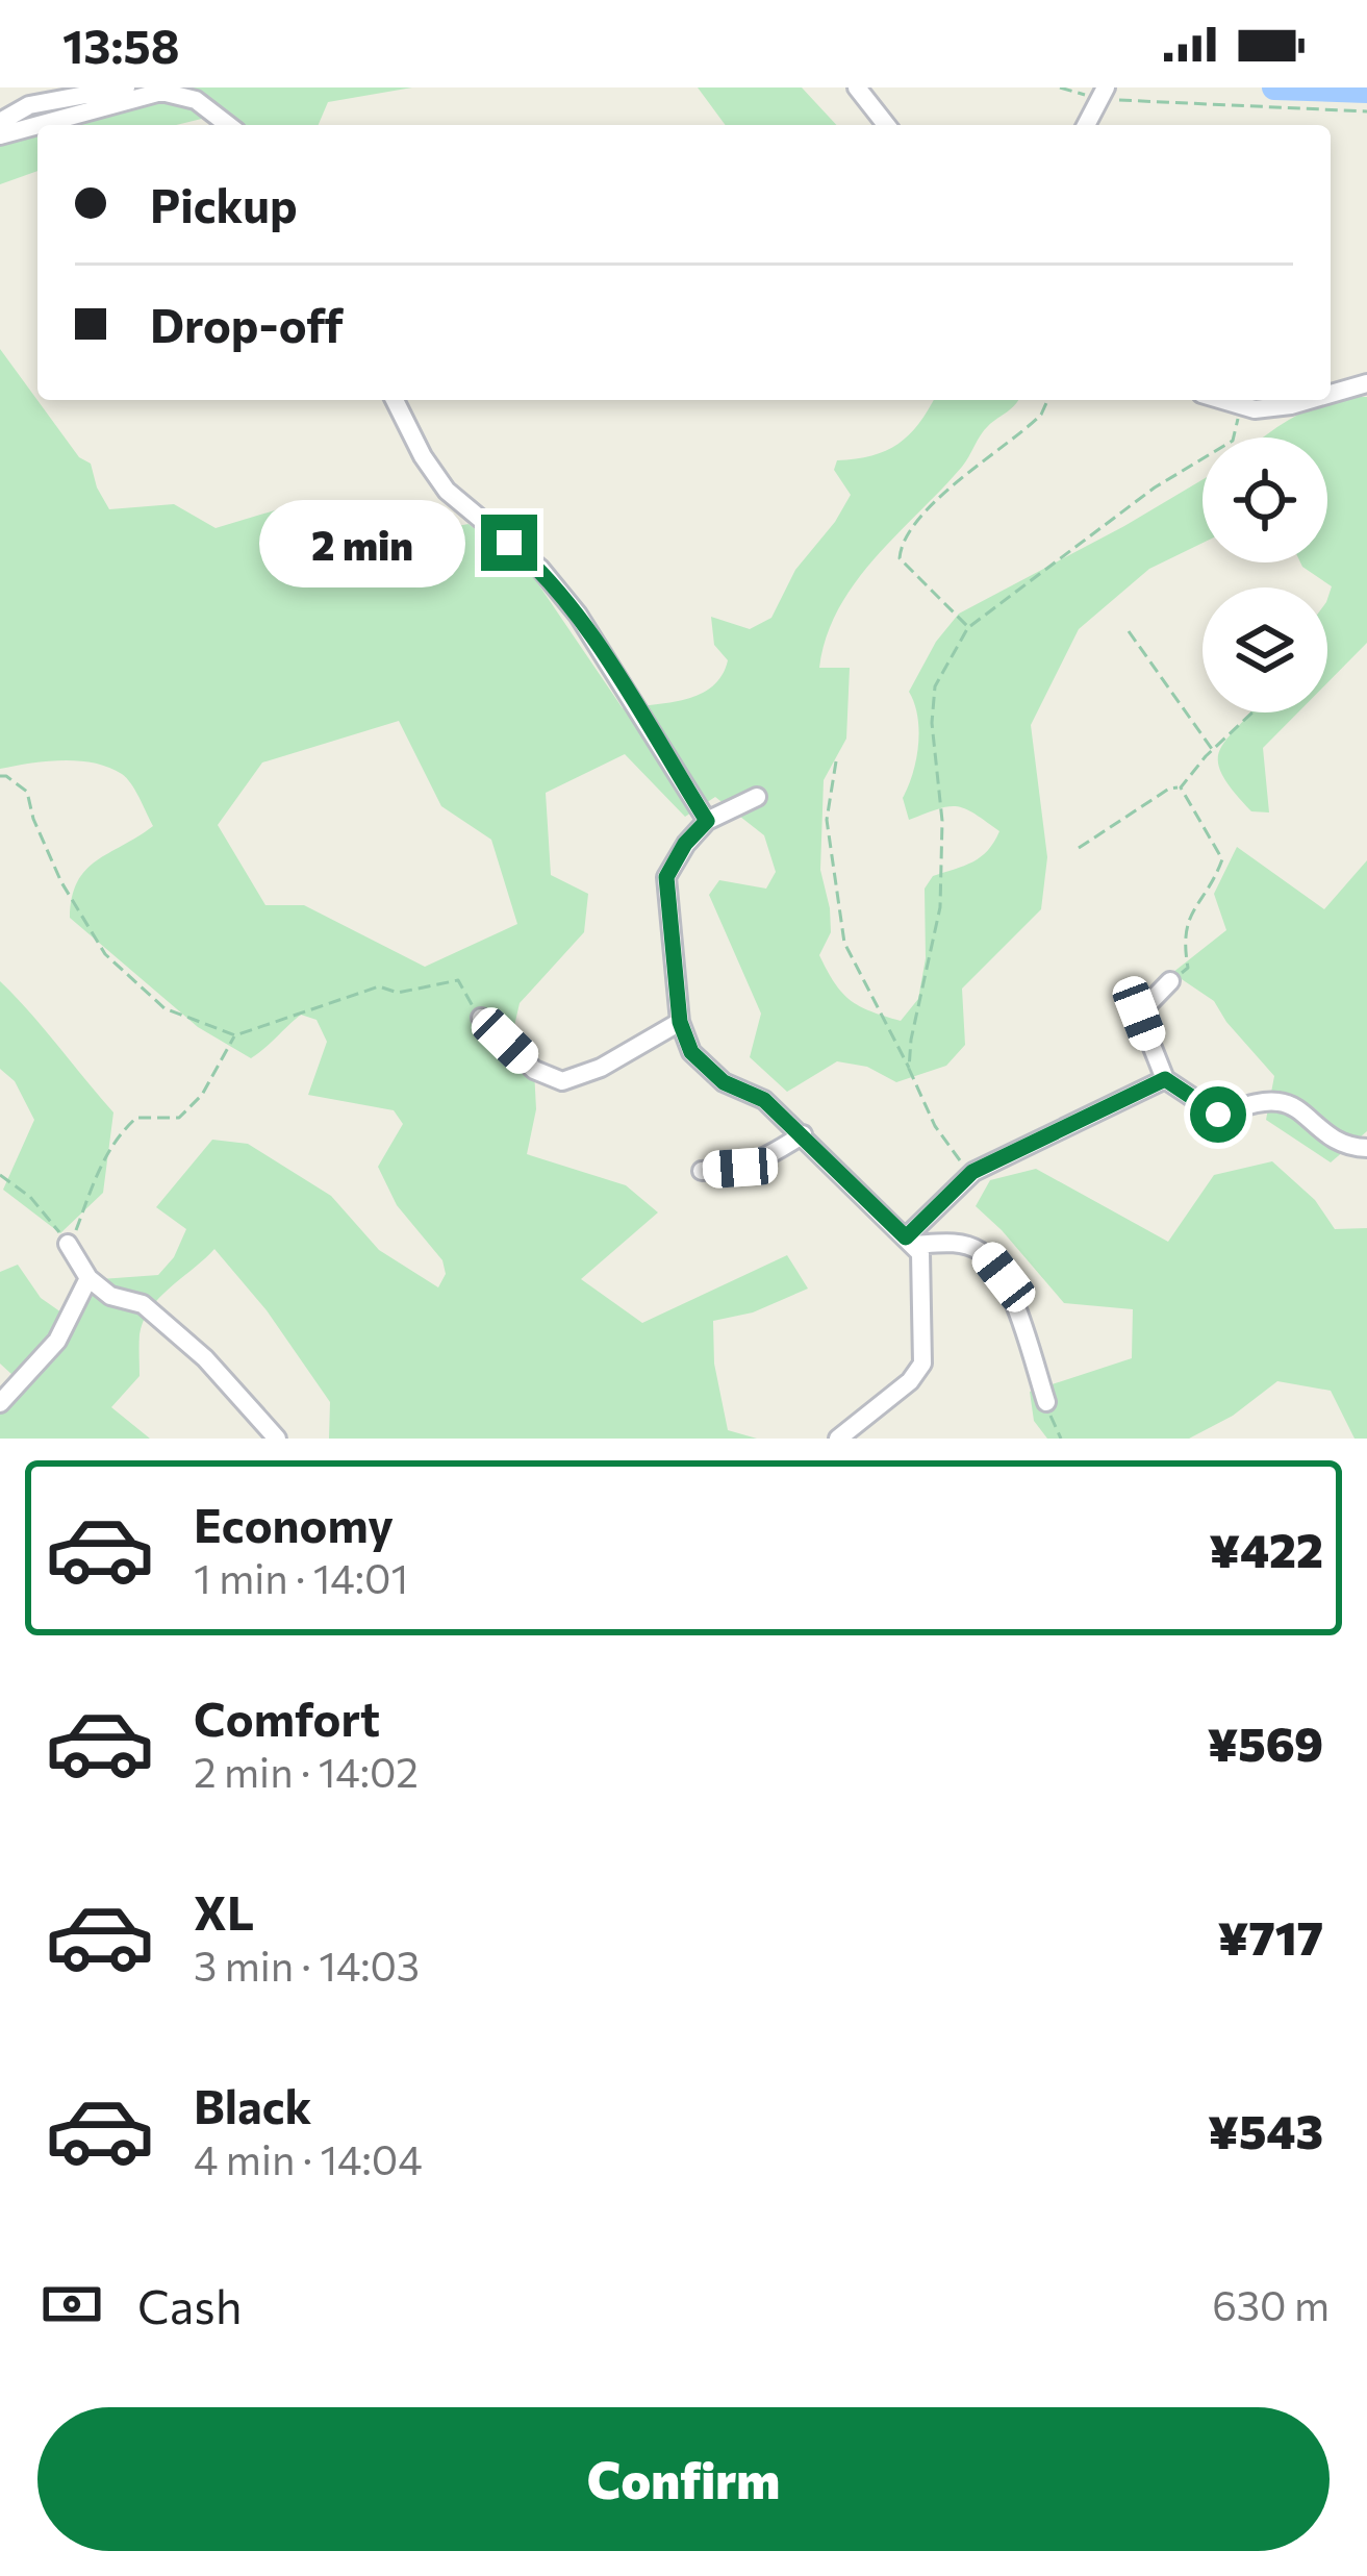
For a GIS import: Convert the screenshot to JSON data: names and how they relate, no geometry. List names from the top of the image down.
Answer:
{
  "page": {
    "status": "13:58",
    "banner": ["Pickup", "Drop-off"],
    "bubble": "2 min",
    "list": [
      {
        "name": "Economy",
        "note": "1 min · 14:01",
        "value": "¥422"
      },
      {
        "name": "Comfort",
        "note": "2 min · 14:02",
        "value": "¥569"
      },
      {
        "name": "XL",
        "note": "3 min · 14:03",
        "value": "¥717"
      },
      {
        "name": "Black",
        "note": "4 min · 14:04",
        "value": "¥543"
      }
    ],
    "pay": ["Cash", "630 m"],
    "buttons": "Confirm"
  }
}
